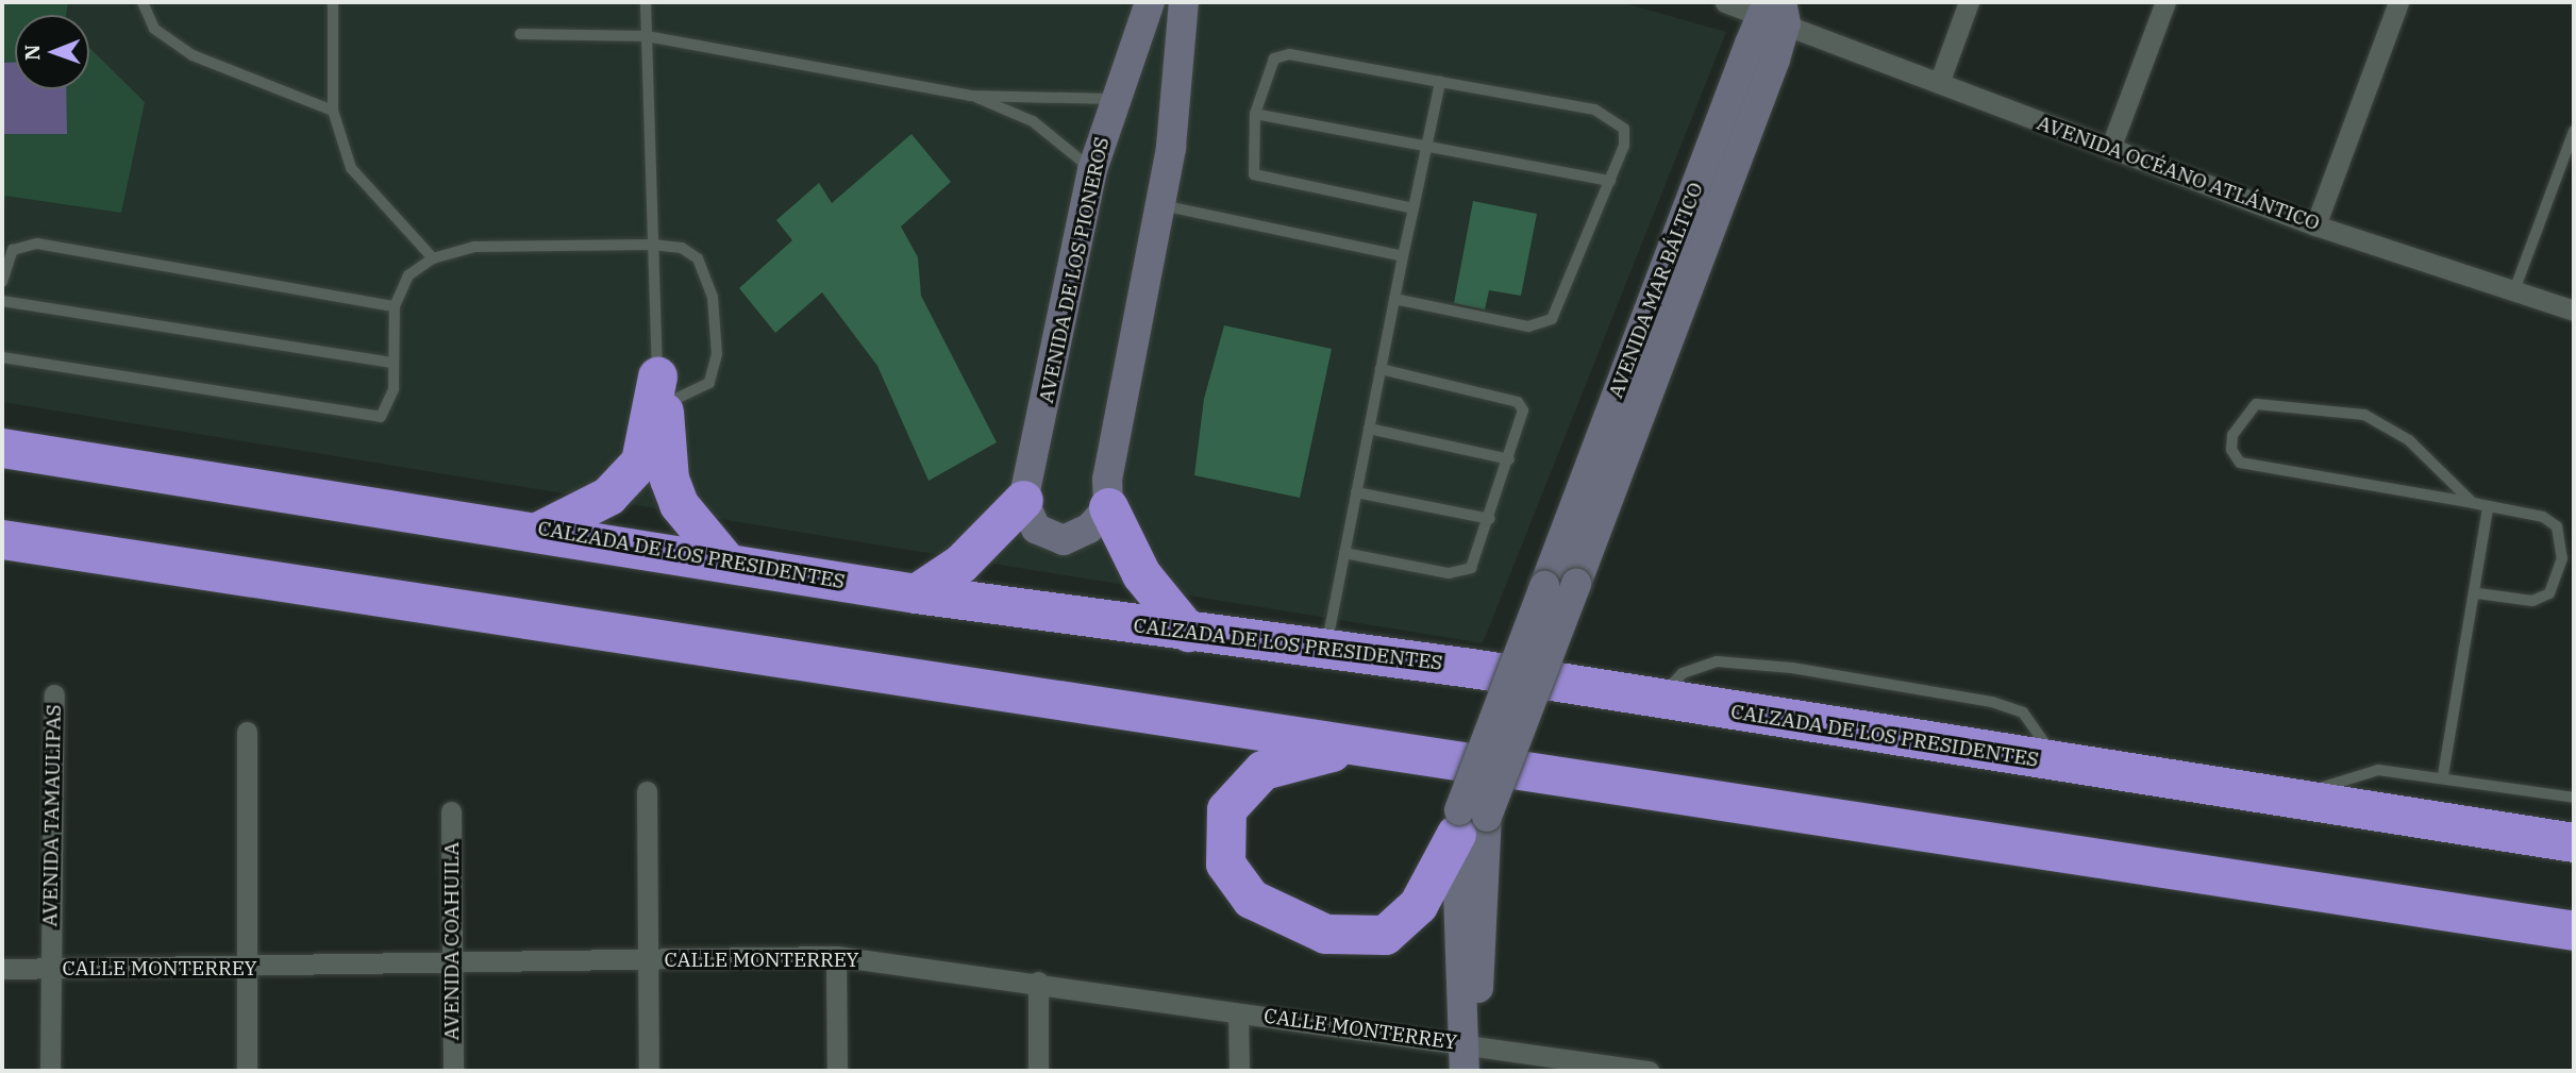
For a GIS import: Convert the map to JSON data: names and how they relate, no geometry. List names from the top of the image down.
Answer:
{
  "streets": {
    "highway": ["CALZADA DE LOS PRESIDENTES"],
    "street": [
      "AVENIDA OCÉANO ATLÁNTICO",
      "AVENIDA DE LOS PIONEROS",
      "AVENIDA MAR BÁLTICO",
      "AVENIDA TAMAULIPAS",
      "AVENIDA COAHUILA",
      "CALLE MONTERREY"
    ]
  },
  "crossings": [
    ["AVENIDA OCÉANO ATLÁNTICO", "AVENIDA MAR BÁLTICO"],
    ["AVENIDA TAMAULIPAS", "CALLE MONTERREY"],
    ["AVENIDA COAHUILA", "CALLE MONTERREY"]
  ],
  "north": "left"
}
